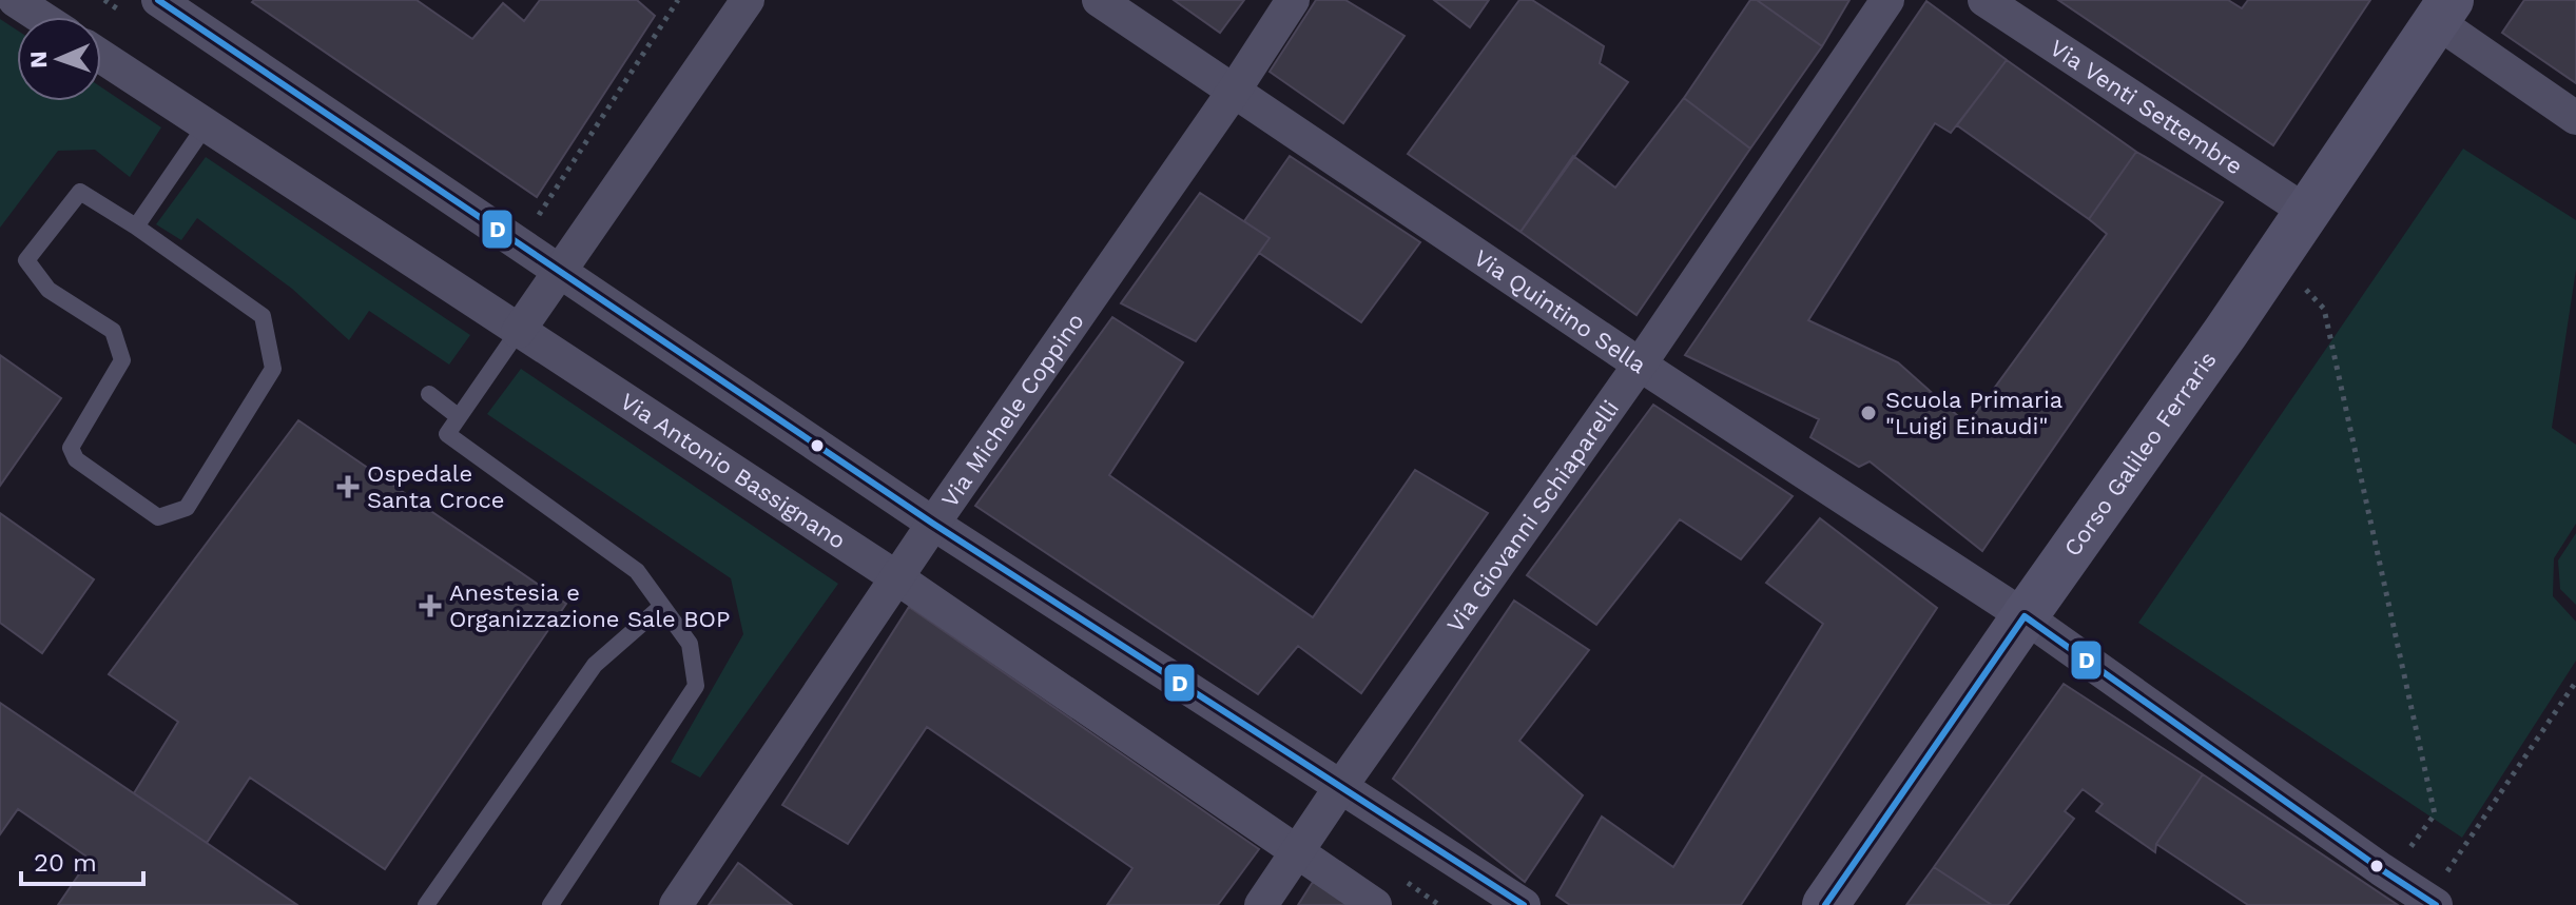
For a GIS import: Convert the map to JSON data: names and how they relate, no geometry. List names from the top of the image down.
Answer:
{
  "streets": {
    "street": [
      "Via Venti Settembre",
      "Via Quintino Sella",
      "Via Michele Coppino",
      "Corso Galileo Ferraris",
      "Via Antonio Bassignano",
      "Via Giovanni Schiaparelli"
    ]
  },
  "crossings": [
    ["Via Venti Settembre", "Corso Galileo Ferraris"],
    ["Via Quintino Sella", "Via Michele Coppino"],
    ["Via Quintino Sella", "Corso Galileo Ferraris"],
    ["Via Quintino Sella", "Via Giovanni Schiaparelli"],
    ["Via Michele Coppino", "Via Antonio Bassignano"],
    ["Via Antonio Bassignano", "Via Giovanni Schiaparelli"]
  ],
  "places": {
    "other": ["Scuola Primaria \"Luigi Einaudi\""],
    "health": ["Ospedale Santa Croce", "Anestesia e Organizzazione Sale BOP"]
  },
  "lines": ["transit line D"],
  "scale_bar": "20 m",
  "north": "left"
}
